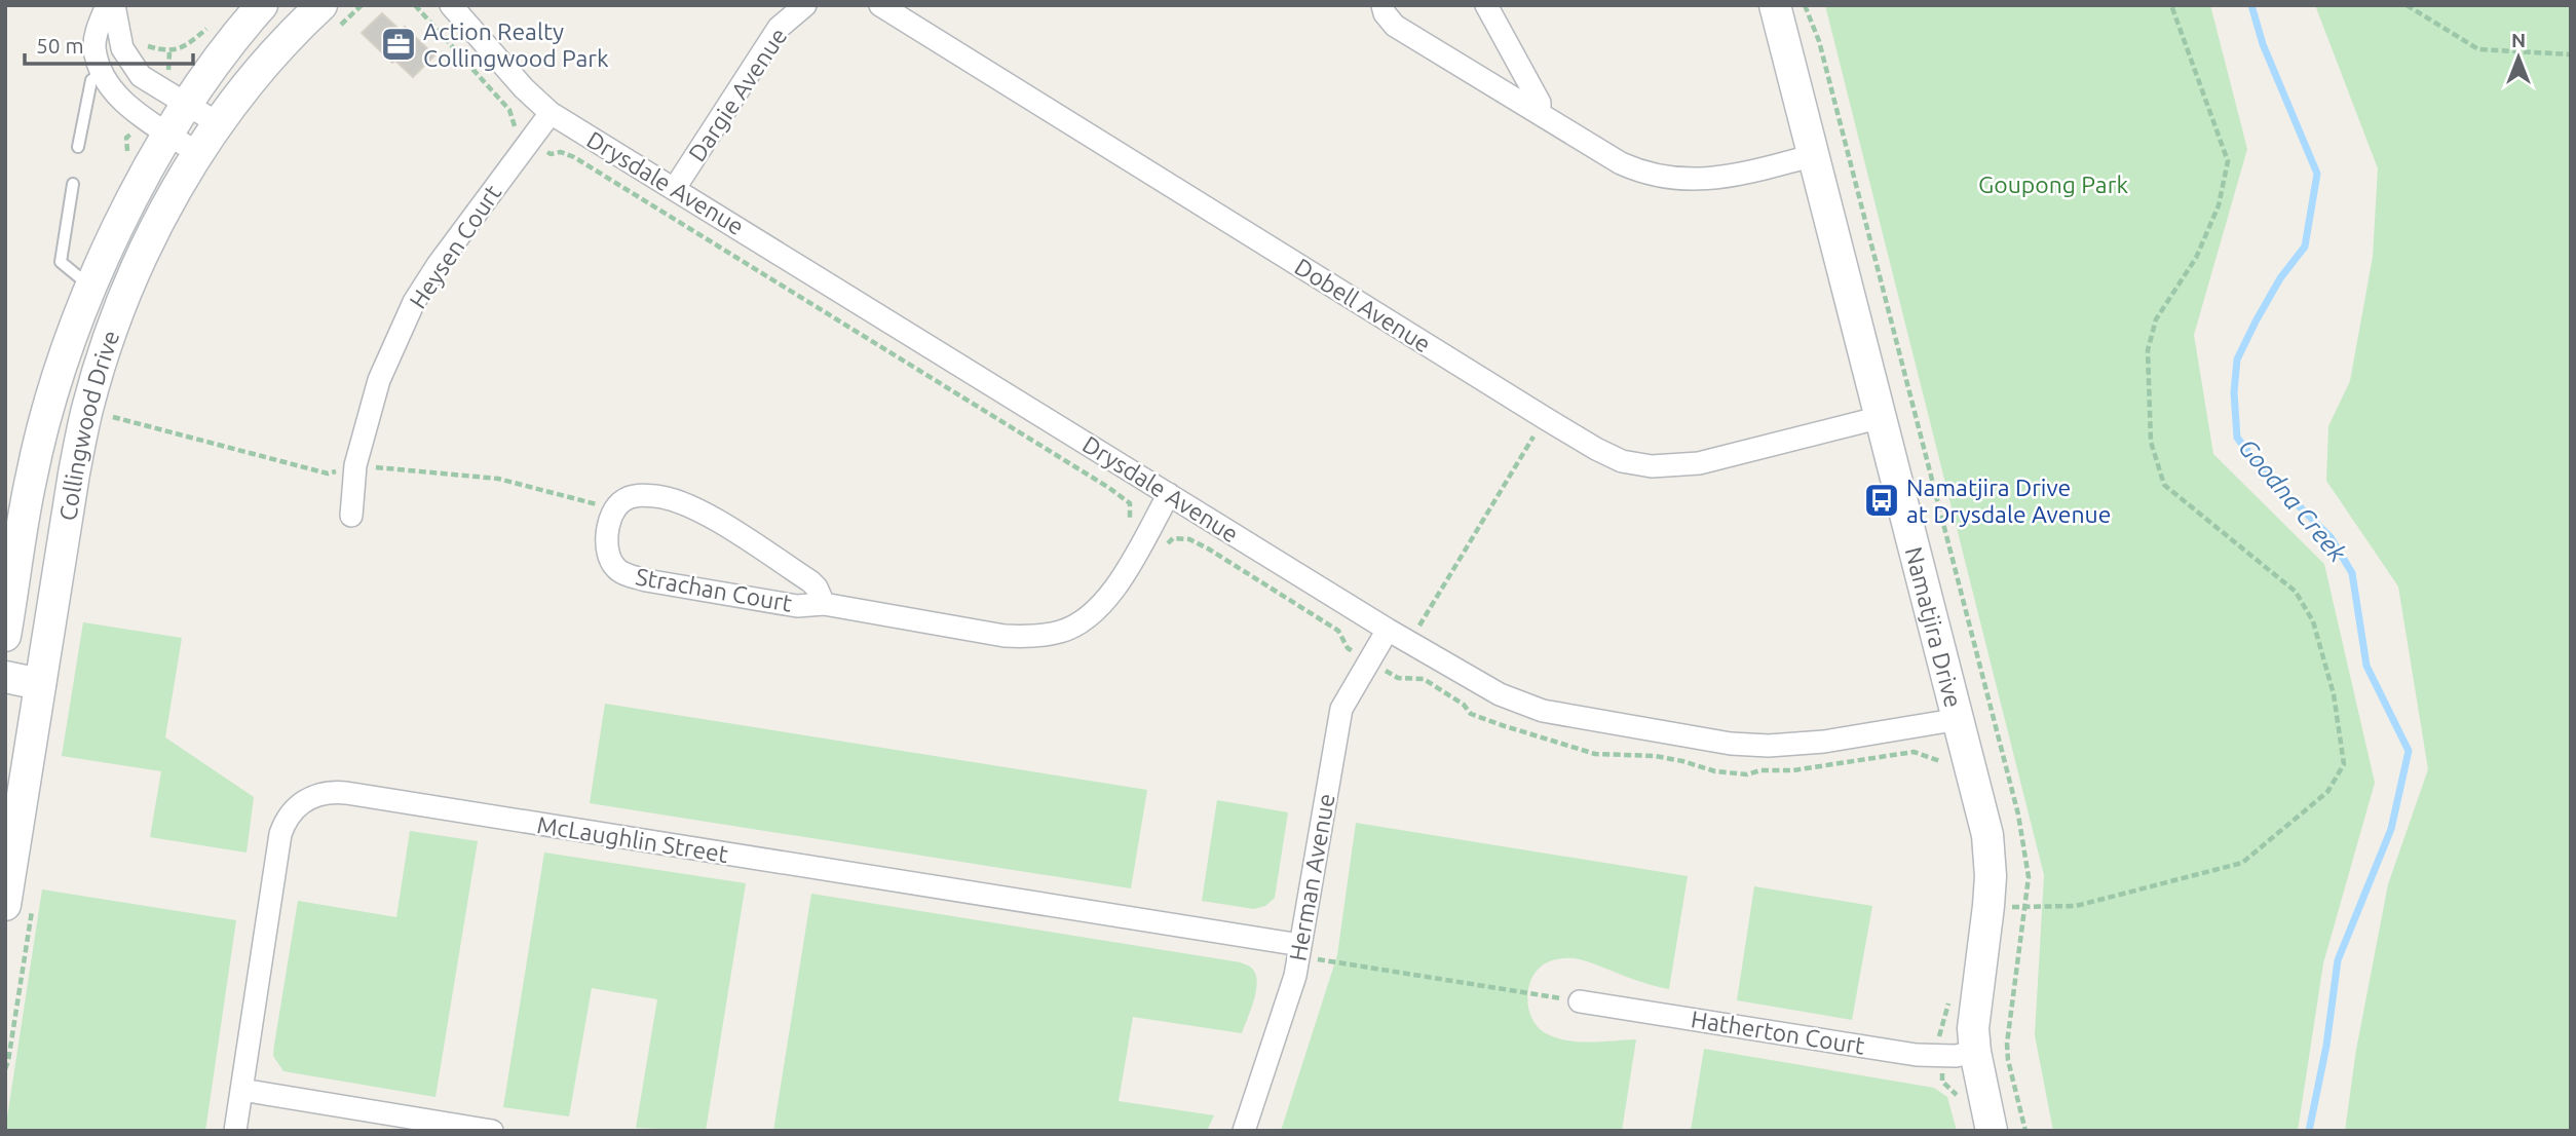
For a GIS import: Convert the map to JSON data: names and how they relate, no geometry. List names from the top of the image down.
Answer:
{
  "streets": {
    "main road": ["Collingwood Drive", "Namatjira Drive"],
    "street": [
      "Dargie Avenue",
      "Drysdale Avenue",
      "Heysen Court",
      "Dobell Avenue",
      "Strachan Court",
      "McLaughlin Street",
      "Herman Avenue",
      "Hatherton Court"
    ]
  },
  "crossings": [
    ["Dargie Avenue", "Drysdale Avenue"],
    ["Drysdale Avenue", "Heysen Court"],
    ["Drysdale Avenue", "Strachan Court"],
    ["Drysdale Avenue", "Namatjira Drive"],
    ["Drysdale Avenue", "Herman Avenue"],
    ["Dobell Avenue", "Namatjira Drive"],
    ["Namatjira Drive", "Hatherton Court"],
    ["McLaughlin Street", "Herman Avenue"]
  ],
  "water": ["Goodna Creek"],
  "parks": ["Goupong Park"],
  "places": {
    "office": ["Action Realty Collingwood Park"],
    "bus stop": ["Namatjira Drive at Drysdale Avenue"]
  },
  "scale_bar": "50 m",
  "north": "top"
}
